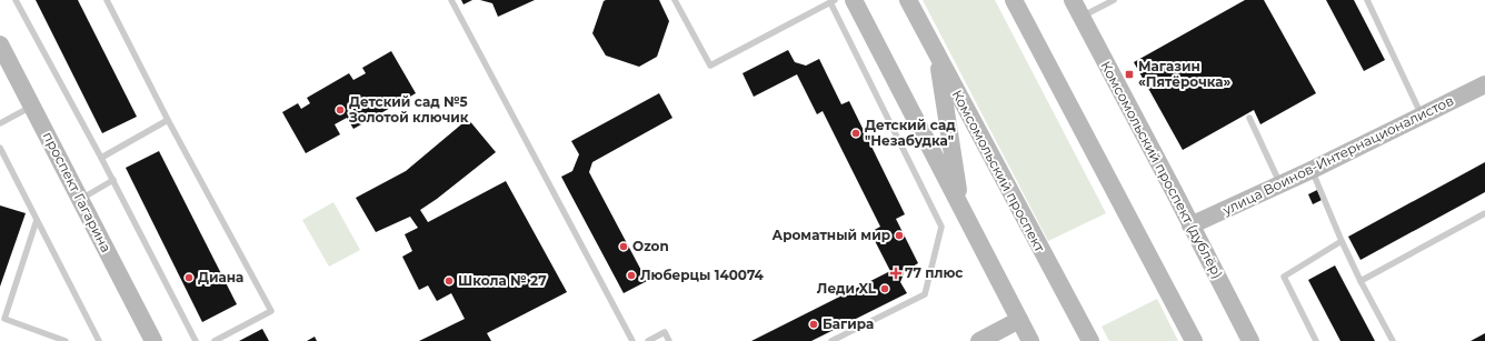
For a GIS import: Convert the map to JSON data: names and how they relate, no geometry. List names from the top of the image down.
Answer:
{
  "streets": {
    "main road": [
      "улица Воинов-Интернационалистов",
      "Комсомольский проспект (дублёр)",
      "Комсомольский проспект",
      "проспект Гагарина"
    ]
  },
  "crossings": [
    ["улица Воинов-Интернационалистов", "Комсомольский проспект (дублёр)"]
  ],
  "places": {
    "transit": ["Магазин «Пятёрочка»"],
    "other": [
      "Детский сад №5 Золотой ключик",
      "Детский сад \"Незабудка\"",
      "Ароматный мир",
      "Ozon",
      "Люберцы 140074",
      "Диана",
      "Школа № 27",
      "Леди XL",
      "Багира"
    ],
    "health": ["77 плюс"]
  }
}
